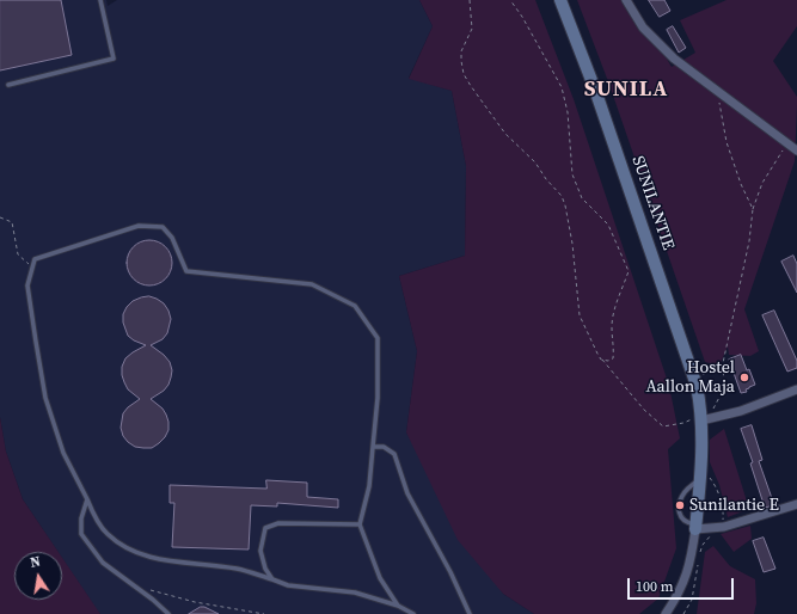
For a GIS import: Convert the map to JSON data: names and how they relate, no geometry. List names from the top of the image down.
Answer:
{
  "streets": {
    "street": ["SUNILANTIE"]
  },
  "districts": ["SUNILA"],
  "places": ["Hostel Aallon Maja", "Sunilantie E"],
  "scale_bar": "100 m",
  "north": "top"
}
